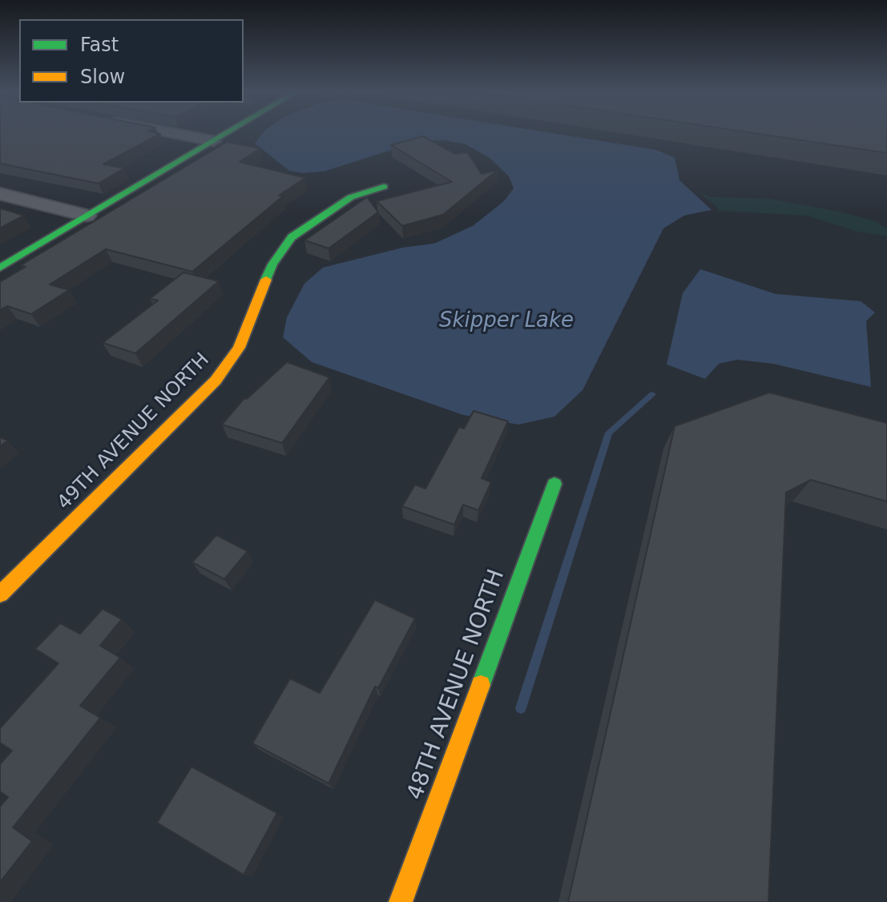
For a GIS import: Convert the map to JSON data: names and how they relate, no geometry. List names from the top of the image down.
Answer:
{
  "streets": {
    "street": ["49TH AVENUE NORTH", "48TH AVENUE NORTH"]
  },
  "water": ["Skipper Lake"],
  "legend": ["Fast", "Slow"]
}
